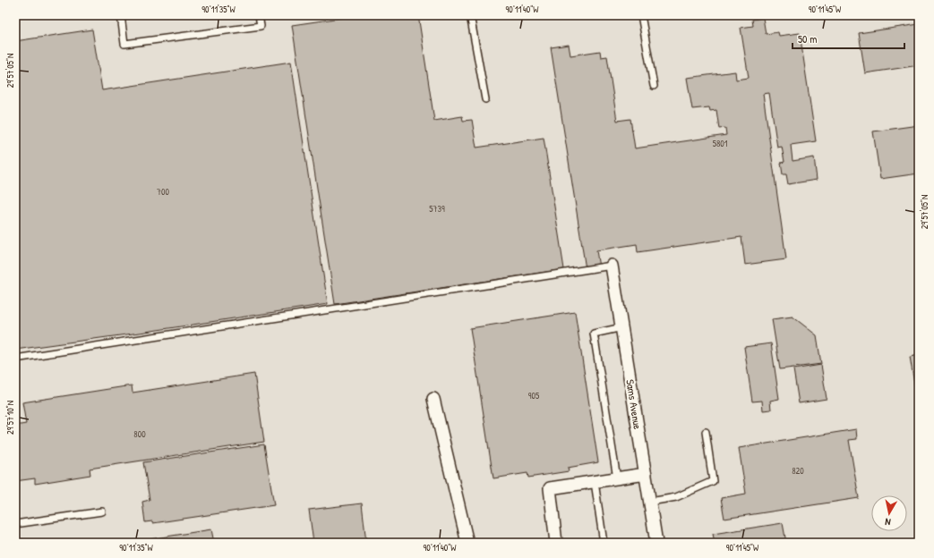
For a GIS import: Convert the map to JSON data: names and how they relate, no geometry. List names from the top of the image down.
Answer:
{
  "streets": {
    "street": ["Sams Avenue"]
  },
  "house_numbers": [
    "5801",
    "700",
    "5739",
    "905",
    "800",
    "820"
  ],
  "scale_bar": "50 m",
  "north": "bottom",
  "coordinates": [
    "90°11'35\"W",
    "90°11'40\"W",
    "90°11'45\"W",
    "29°57'05\"N",
    "29°57'10\"N"
  ]
}
